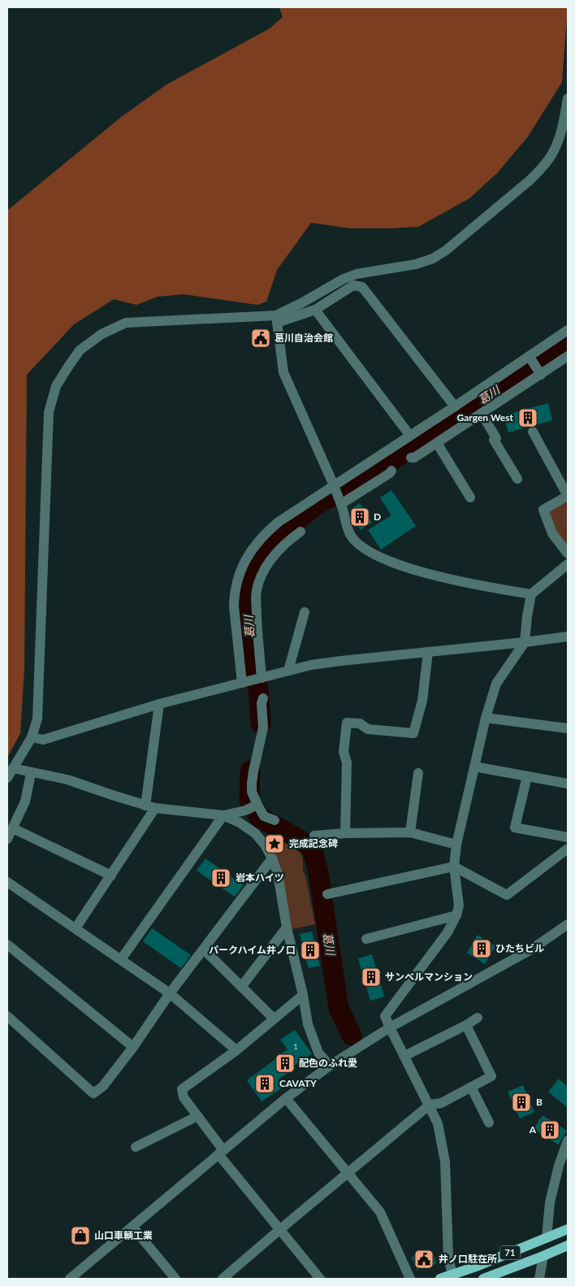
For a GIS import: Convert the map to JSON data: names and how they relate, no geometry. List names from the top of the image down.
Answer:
{
  "streets": {
    "main road": ["71"]
  },
  "water": ["葛川"],
  "places": {
    "public building": ["葛川自治会館", "井ノ口駐在所"],
    "building": [
      "Gargen West",
      "D",
      "岩本ハイツ",
      "ひたちビル",
      "パークハイム井ノ口",
      "サンベルマンション",
      "配色のふれ愛",
      "CAVATY",
      "B",
      "A"
    ],
    "place": ["完成記念碑"],
    "shop": ["山口車輌工業"]
  },
  "house_numbers": ["1"]
}
